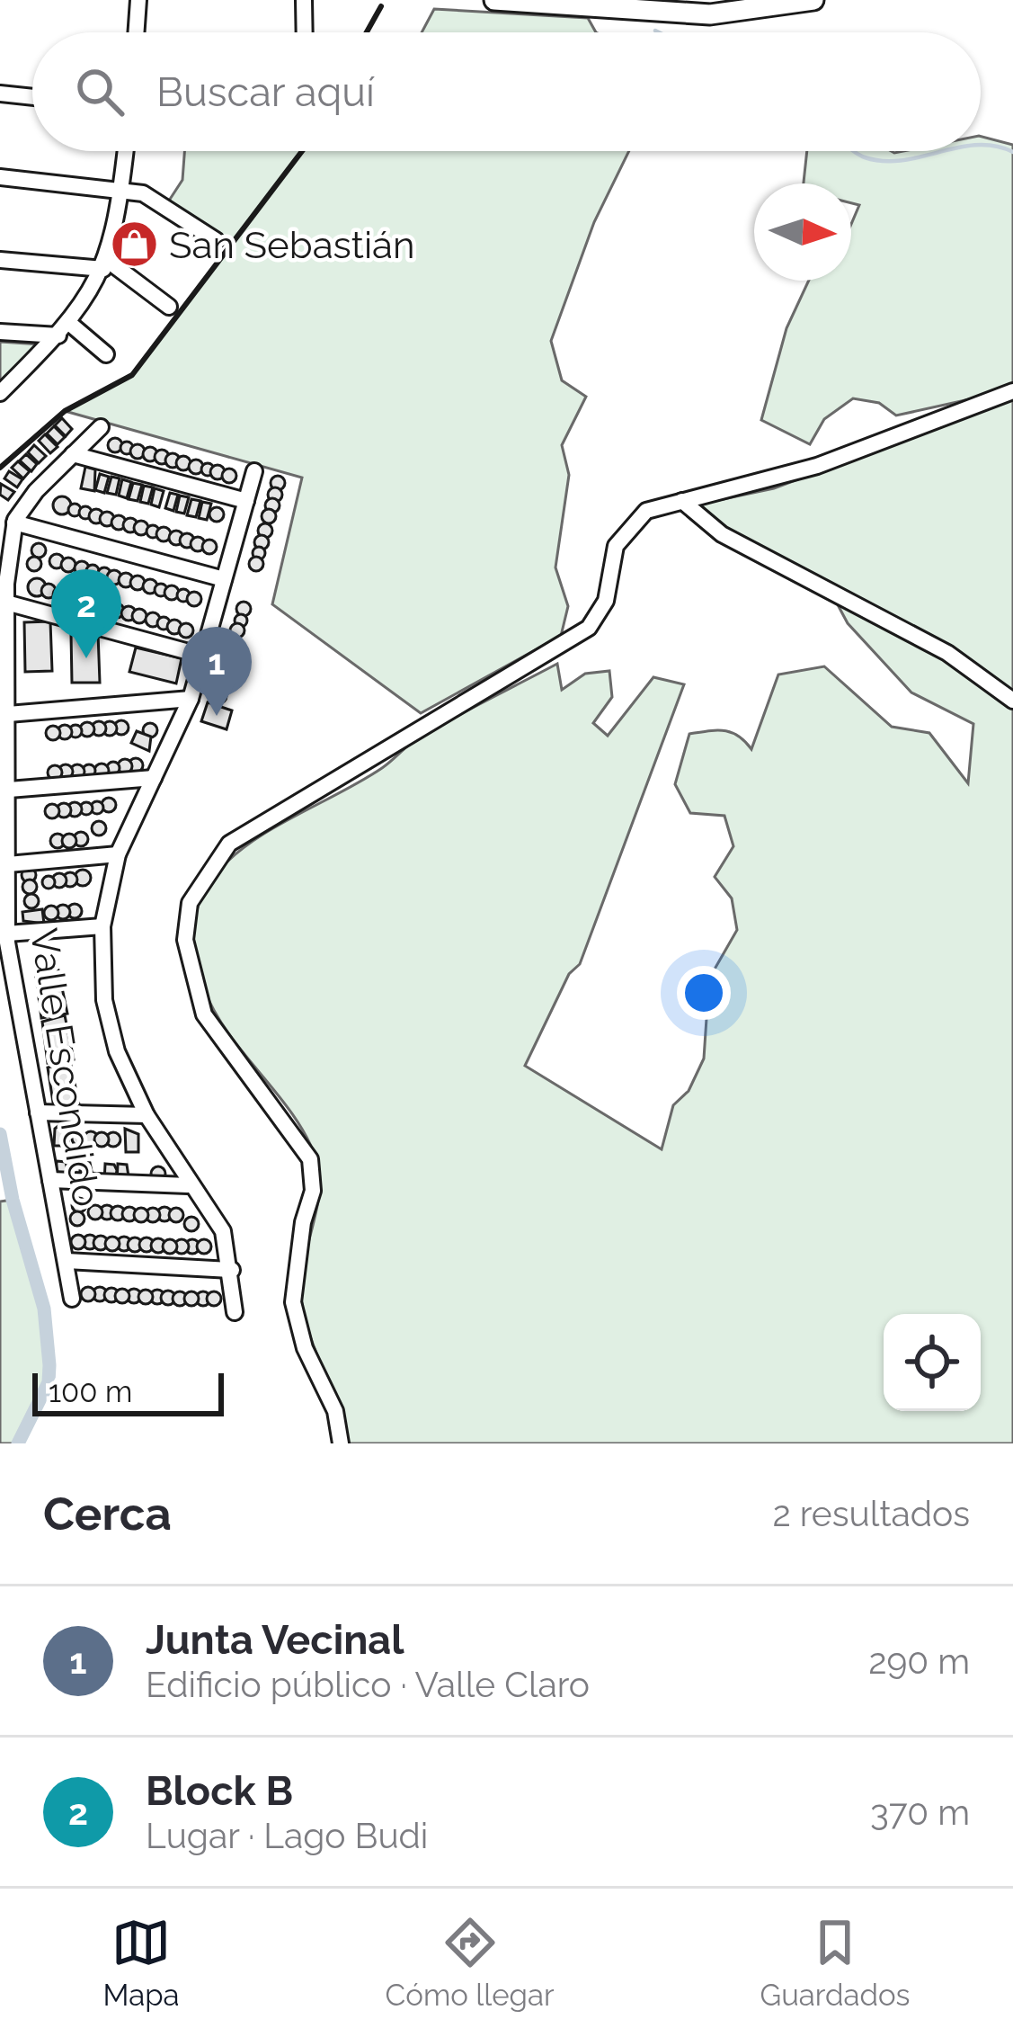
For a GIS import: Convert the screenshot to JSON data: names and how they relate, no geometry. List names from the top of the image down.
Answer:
{
  "streets": {
    "street": ["Valle Escondido"]
  },
  "places": {
    "shop": ["San Sebastián"]
  },
  "scale_bar": "100 m",
  "north": "right",
  "page": {
    "search": "Buscar aquí",
    "pins": ["2", "1"],
    "scale": "100 m",
    "heading": ["Cerca", "2 resultados"],
    "list": [
      {
        "mark": "1",
        "name": "Junta Vecinal",
        "note": "Edificio público · Valle Claro",
        "value": "290 m"
      },
      {
        "mark": "2",
        "name": "Block B",
        "note": "Lugar · Lago Budi",
        "value": "370 m"
      }
    ],
    "nav": ["Mapa", "Cómo llegar", "Guardados"]
  }
}
